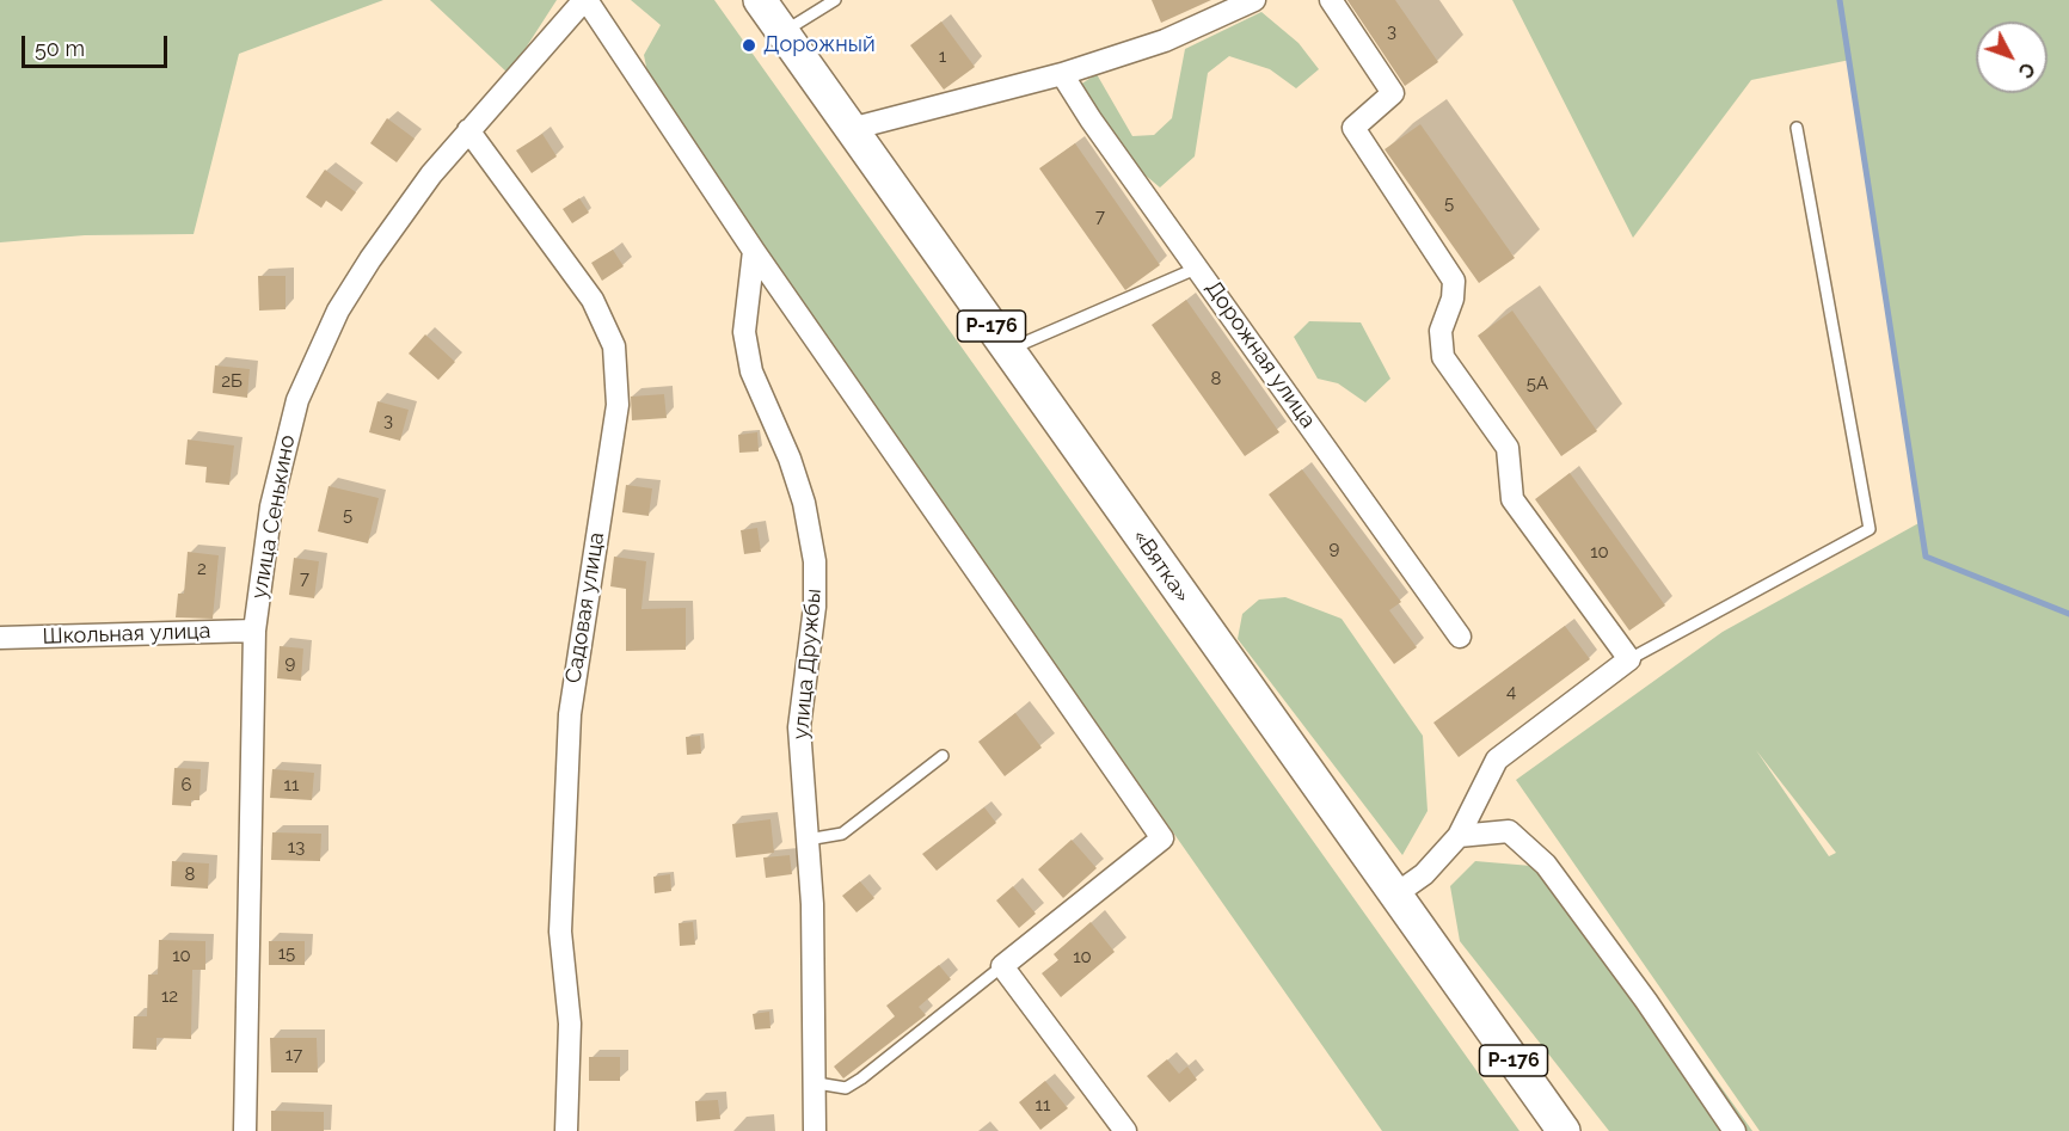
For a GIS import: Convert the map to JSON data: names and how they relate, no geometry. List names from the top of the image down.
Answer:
{
  "streets": {
    "main road": ["Р-176", "«Вятка»"],
    "street": [
      "Дорожная улица",
      "улица Сенькино",
      "Садовая улица",
      "Школьная улица",
      "улица Дружбы"
    ]
  },
  "crossings": [
    ["улица Сенькино", "Садовая улица"],
    ["улица Сенькино", "Школьная улица"]
  ],
  "places": ["Дорожный"],
  "house_numbers": [
    "3",
    "1",
    "5",
    "7",
    "8",
    "2Б",
    "5А",
    "3",
    "5",
    "9",
    "10",
    "2",
    "7",
    "9",
    "4",
    "6",
    "11",
    "13",
    "8",
    "15",
    "10",
    "10",
    "12",
    "17",
    "11"
  ],
  "scale_bar": "50 m",
  "north": "bottom right"
}
